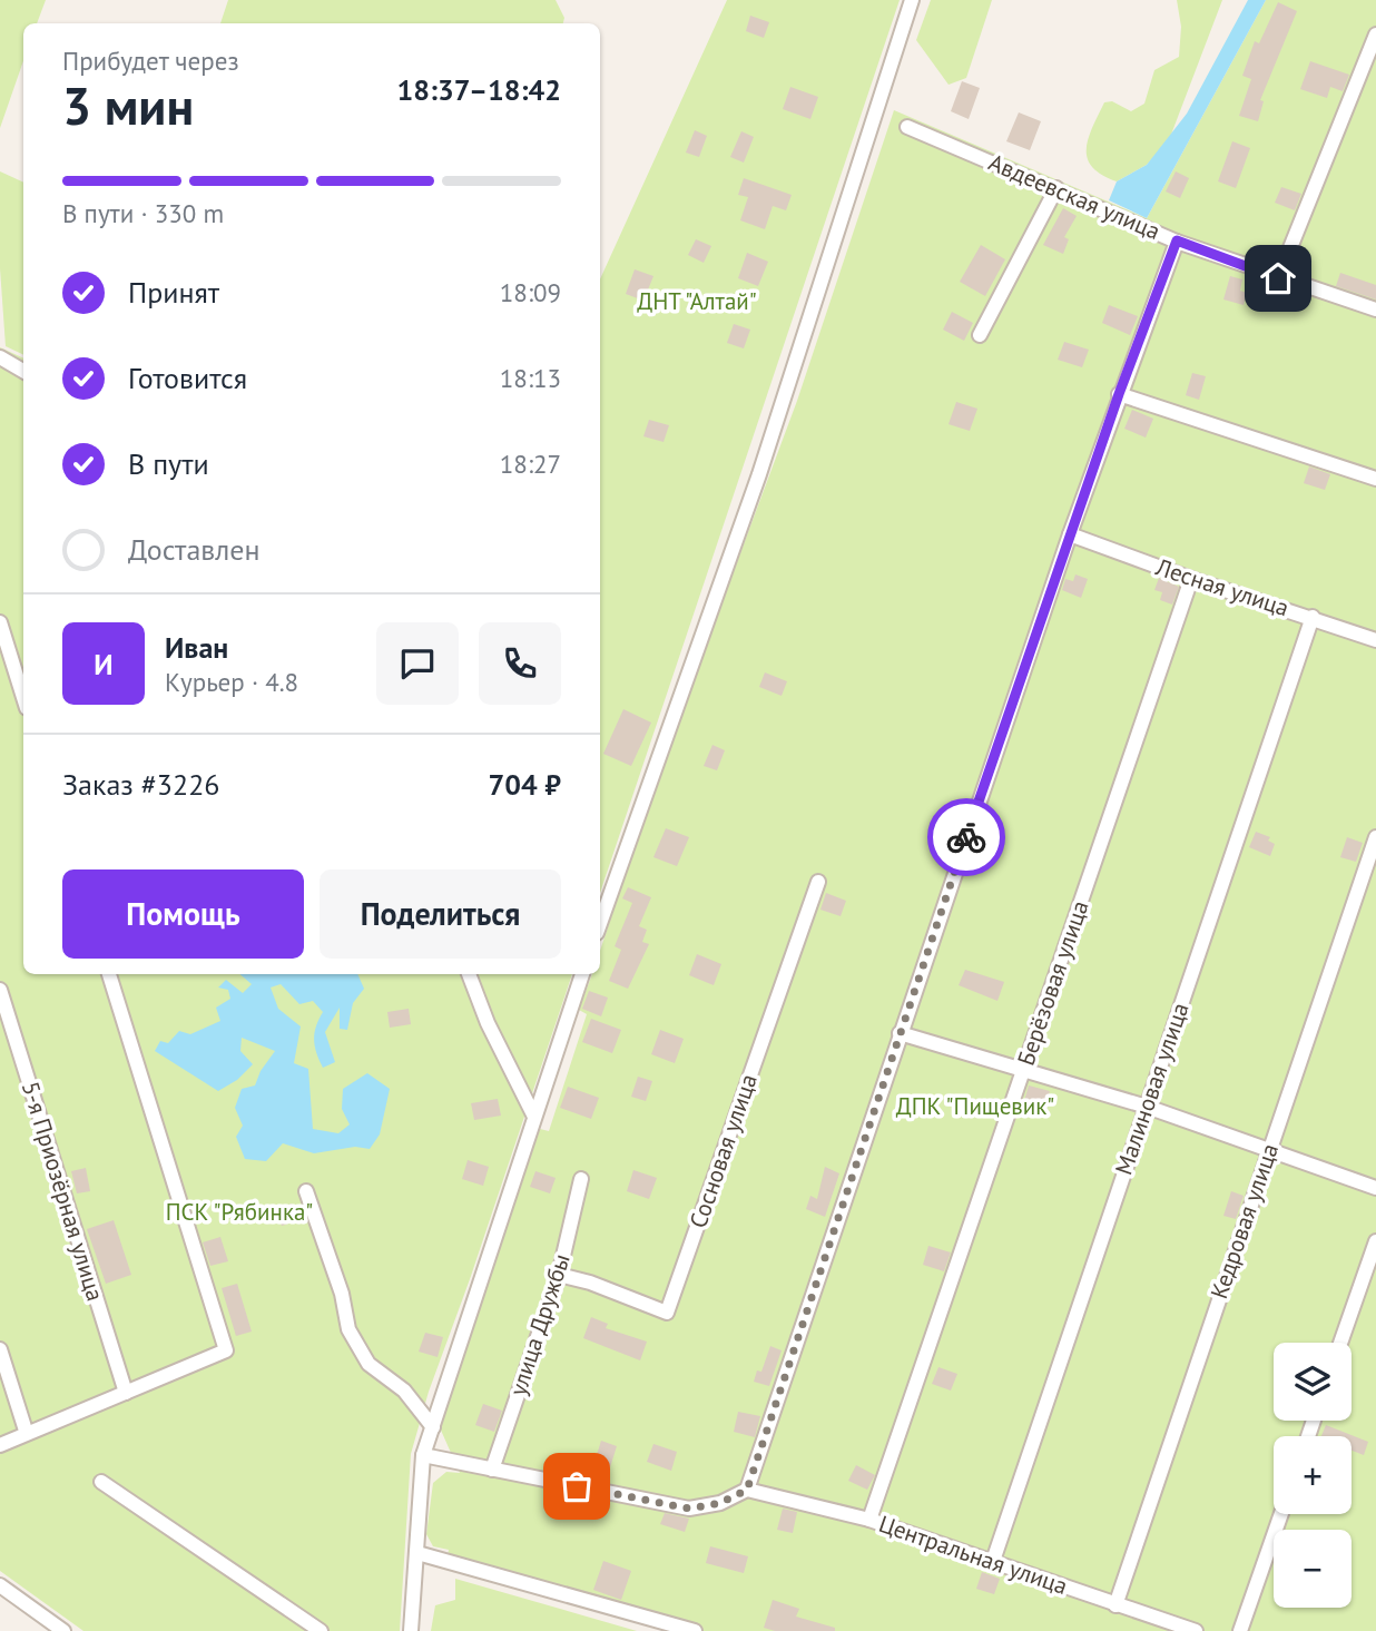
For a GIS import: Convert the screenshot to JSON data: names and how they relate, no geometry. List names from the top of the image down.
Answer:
{
  "streets": {
    "street": [
      "Авдеевская улица",
      "Лесная улица",
      "Берёзовая улица",
      "Малиновая улица",
      "Сосновая улица",
      "5-я Приозёрная улица",
      "Кедровая улица",
      "улица Дружбы",
      "Центральная улица"
    ]
  },
  "crossings": [
    ["Лесная улица", "Берёзовая улица"],
    ["Лесная улица", "Малиновая улица"],
    ["Берёзовая улица", "Центральная улица"],
    ["Малиновая улица", "Центральная улица"],
    ["Сосновая улица", "улица Дружбы"],
    ["Кедровая улица", "Центральная улица"]
  ],
  "parks": ["ДНТ \"Алтай\"", "ДПК \"Пищевик\"", "ПСК \"Рябинка\""],
  "page": {
    "heading": ["3 мин", "Прибудет через", "18:37–18:42"],
    "panel": [
      "Иван",
      "Курьер · 4.8",
      "Заказ #3226",
      "704 ₽"
    ],
    "bar": "В пути · 330 m",
    "list": [
      ["Принят", "18:09"],
      ["Готовится", "18:13"],
      ["В пути", "18:27"],
      "Доставлен"
    ],
    "round": "И",
    "buttons": ["Помощь", "Поделиться"],
    "map_buttons": ["+", "−"]
  }
}
